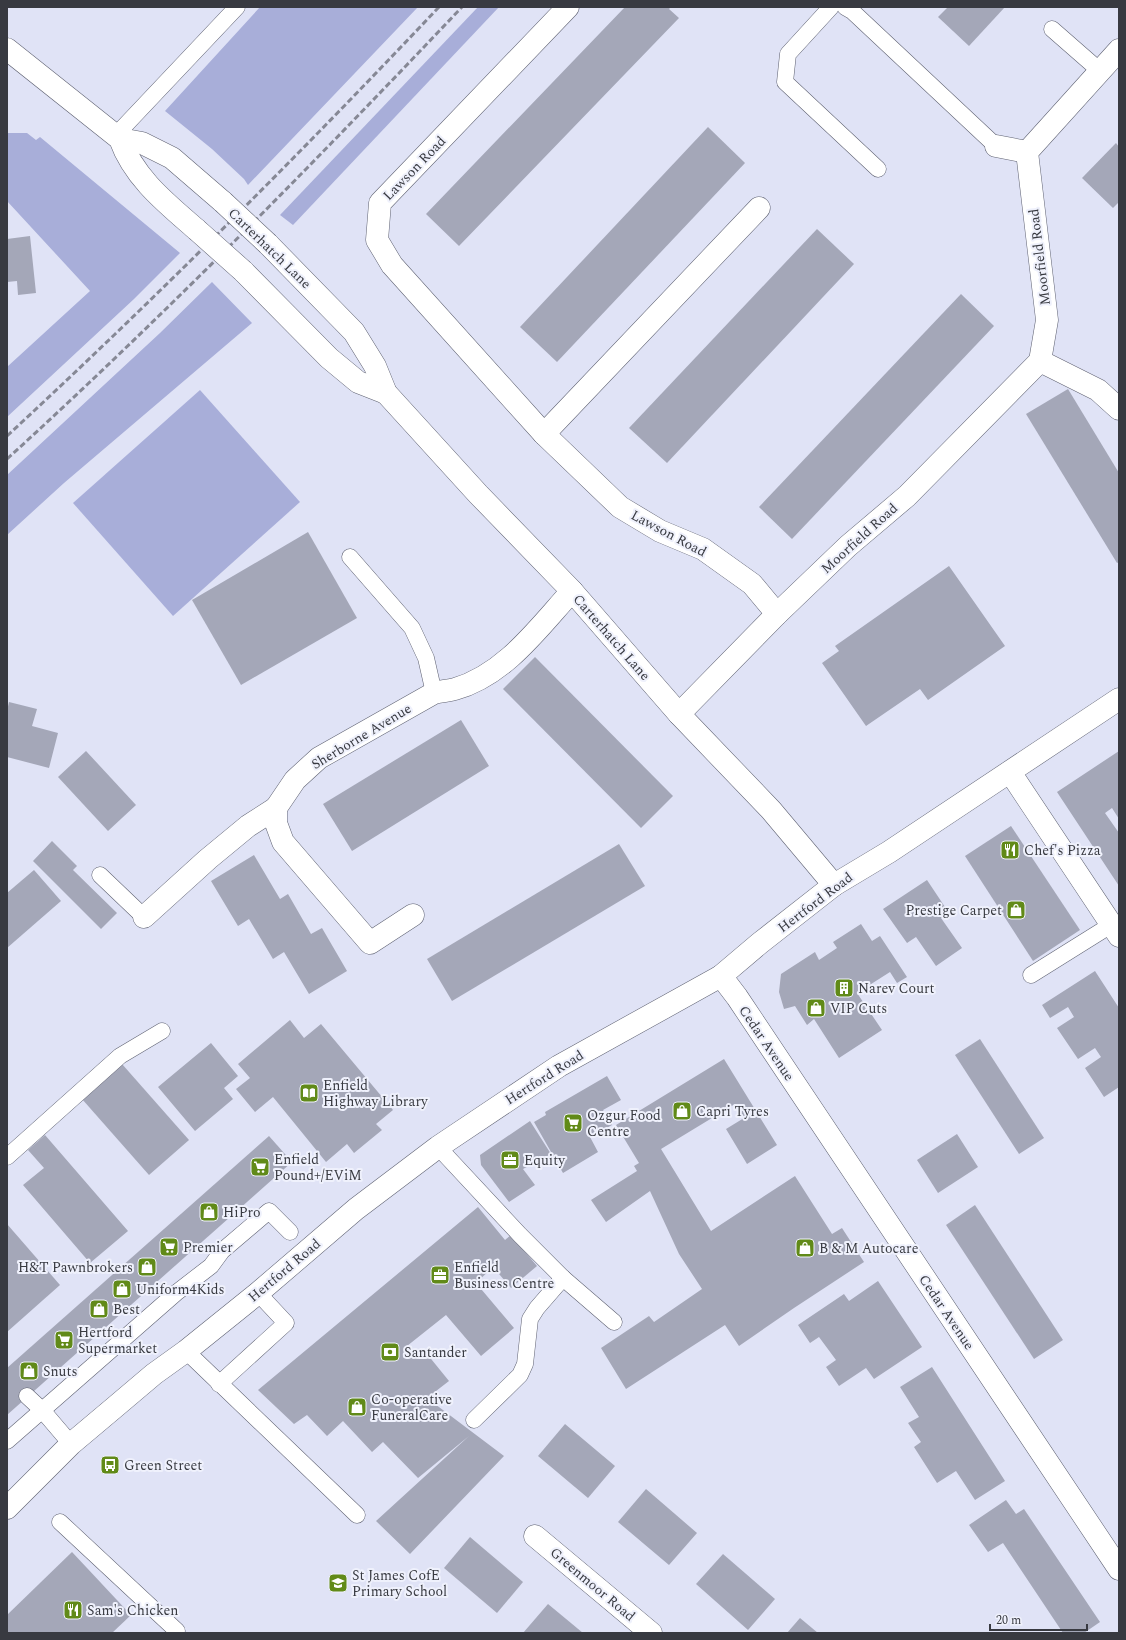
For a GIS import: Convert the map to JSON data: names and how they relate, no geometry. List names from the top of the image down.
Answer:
{
  "streets": {
    "street": [
      "Lawson Road",
      "Carterhatch Lane",
      "Moorfield Road",
      "Sherborne Avenue",
      "Hertford Road",
      "Cedar Avenue",
      "Greenmoor Road"
    ]
  },
  "crossings": [
    ["Lawson Road", "Moorfield Road"],
    ["Carterhatch Lane", "Moorfield Road"],
    ["Carterhatch Lane", "Sherborne Avenue"],
    ["Carterhatch Lane", "Hertford Road"],
    ["Hertford Road", "Cedar Avenue"]
  ],
  "places": {
    "restaurant": ["Chef's Pizza", "Sam's Chicken"],
    "shop": [
      "Prestige Carpet",
      "VIP Cuts",
      "Capri Tyres",
      "HiPro",
      "B & M Autocare",
      "H&T Pawnbrokers",
      "Uniform4Kids",
      "Best",
      "Snuts",
      "Co-operative FuneralCare"
    ],
    "building": ["Narev Court"],
    "library": ["Enfield Highway Library"],
    "supermarket": [
      "Ozgur Food Centre",
      "Enfield Pound+/EViM",
      "Premier",
      "Hertford Supermarket"
    ],
    "office": ["Equity", "Enfield Business Centre"],
    "bank": ["Santander"],
    "bus stop": ["Green Street"],
    "school or university": ["St James CofE Primary School"]
  },
  "scale_bar": "20 m"
}
